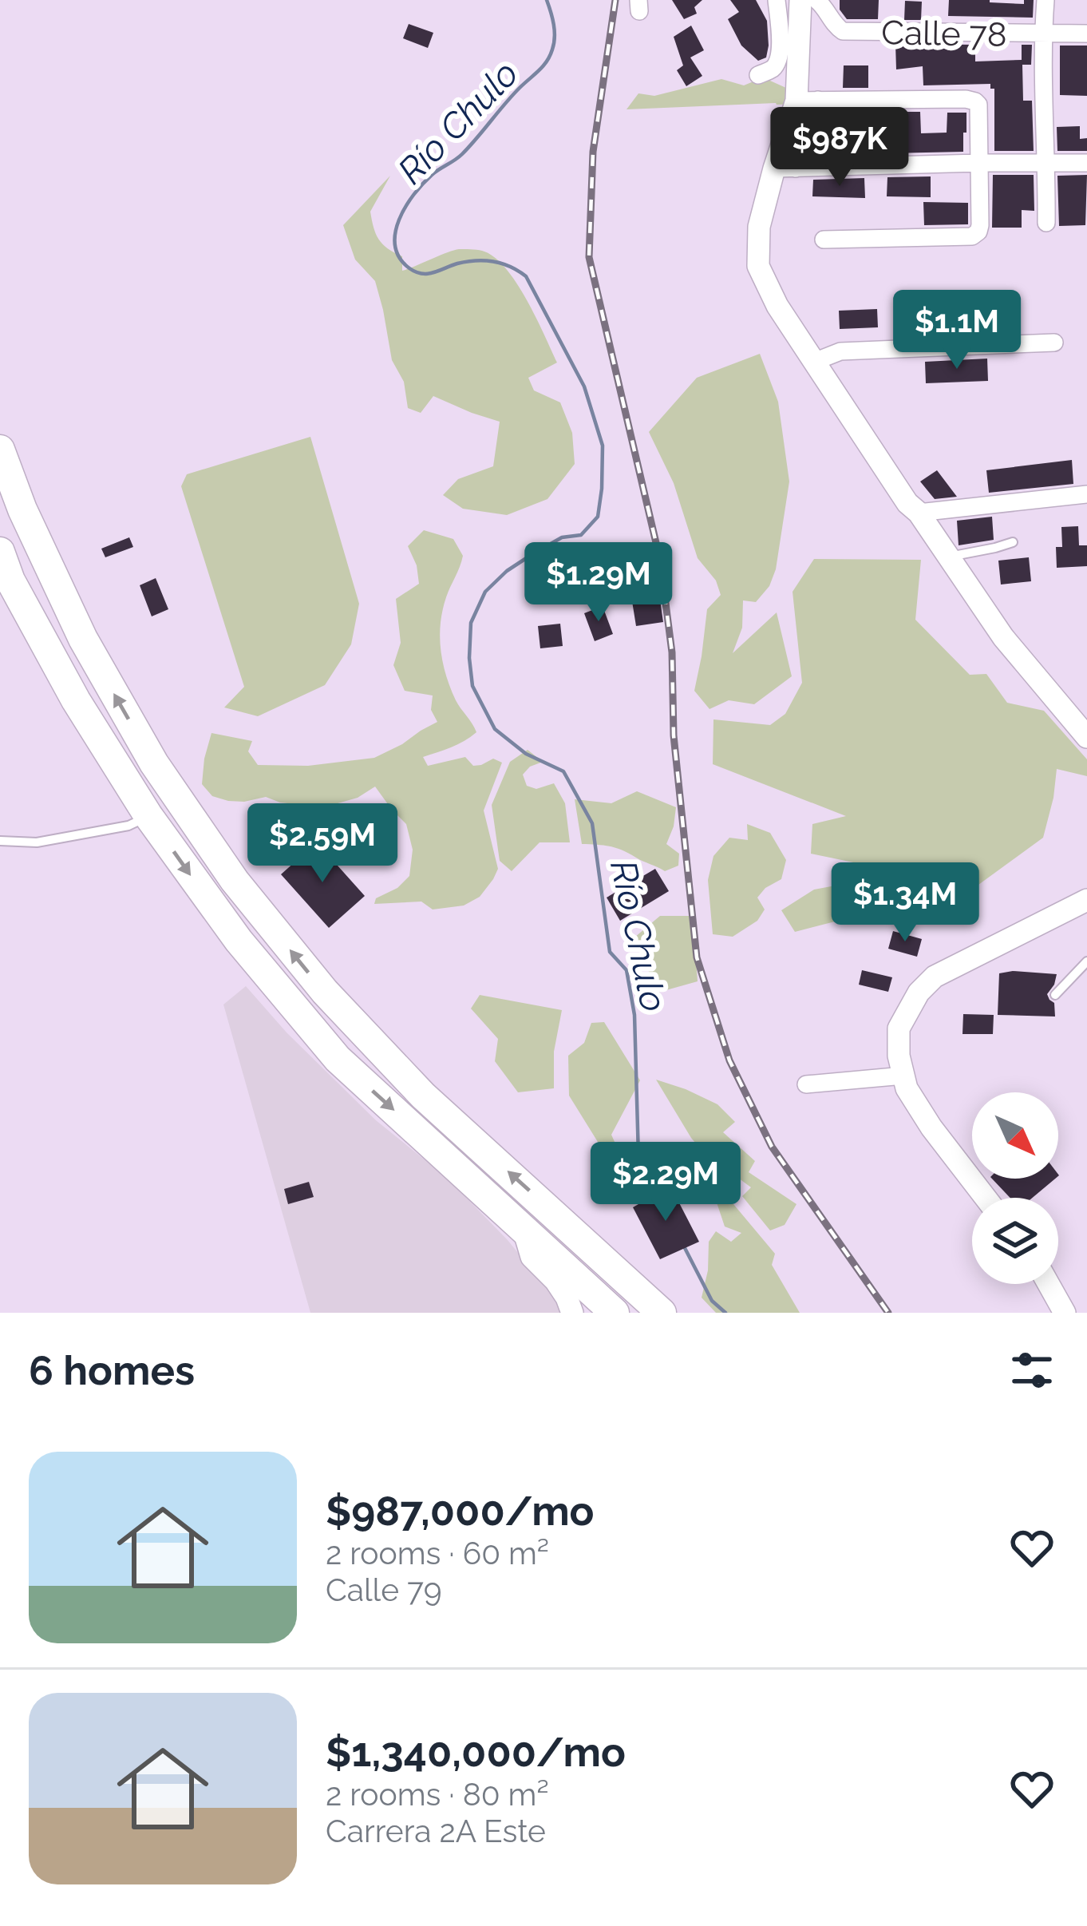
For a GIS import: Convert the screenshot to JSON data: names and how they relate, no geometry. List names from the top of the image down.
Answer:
{
  "streets": {
    "street": ["Calle 78"]
  },
  "water": ["Río Chulo"],
  "north": "bottom right",
  "page": {
    "price": [
      "$987K",
      "$1.1M",
      "$1.29M",
      "$2.59M",
      "$1.34M",
      "$2.29M"
    ],
    "heading": "6 homes",
    "list": [
      {
        "name": "$987,000/mo",
        "note": "2 rooms · 60 m² · Calle 79"
      },
      {
        "name": "$1,340,000/mo",
        "note": "2 rooms · 80 m² · Carrera 2A Este"
      }
    ]
  }
}
